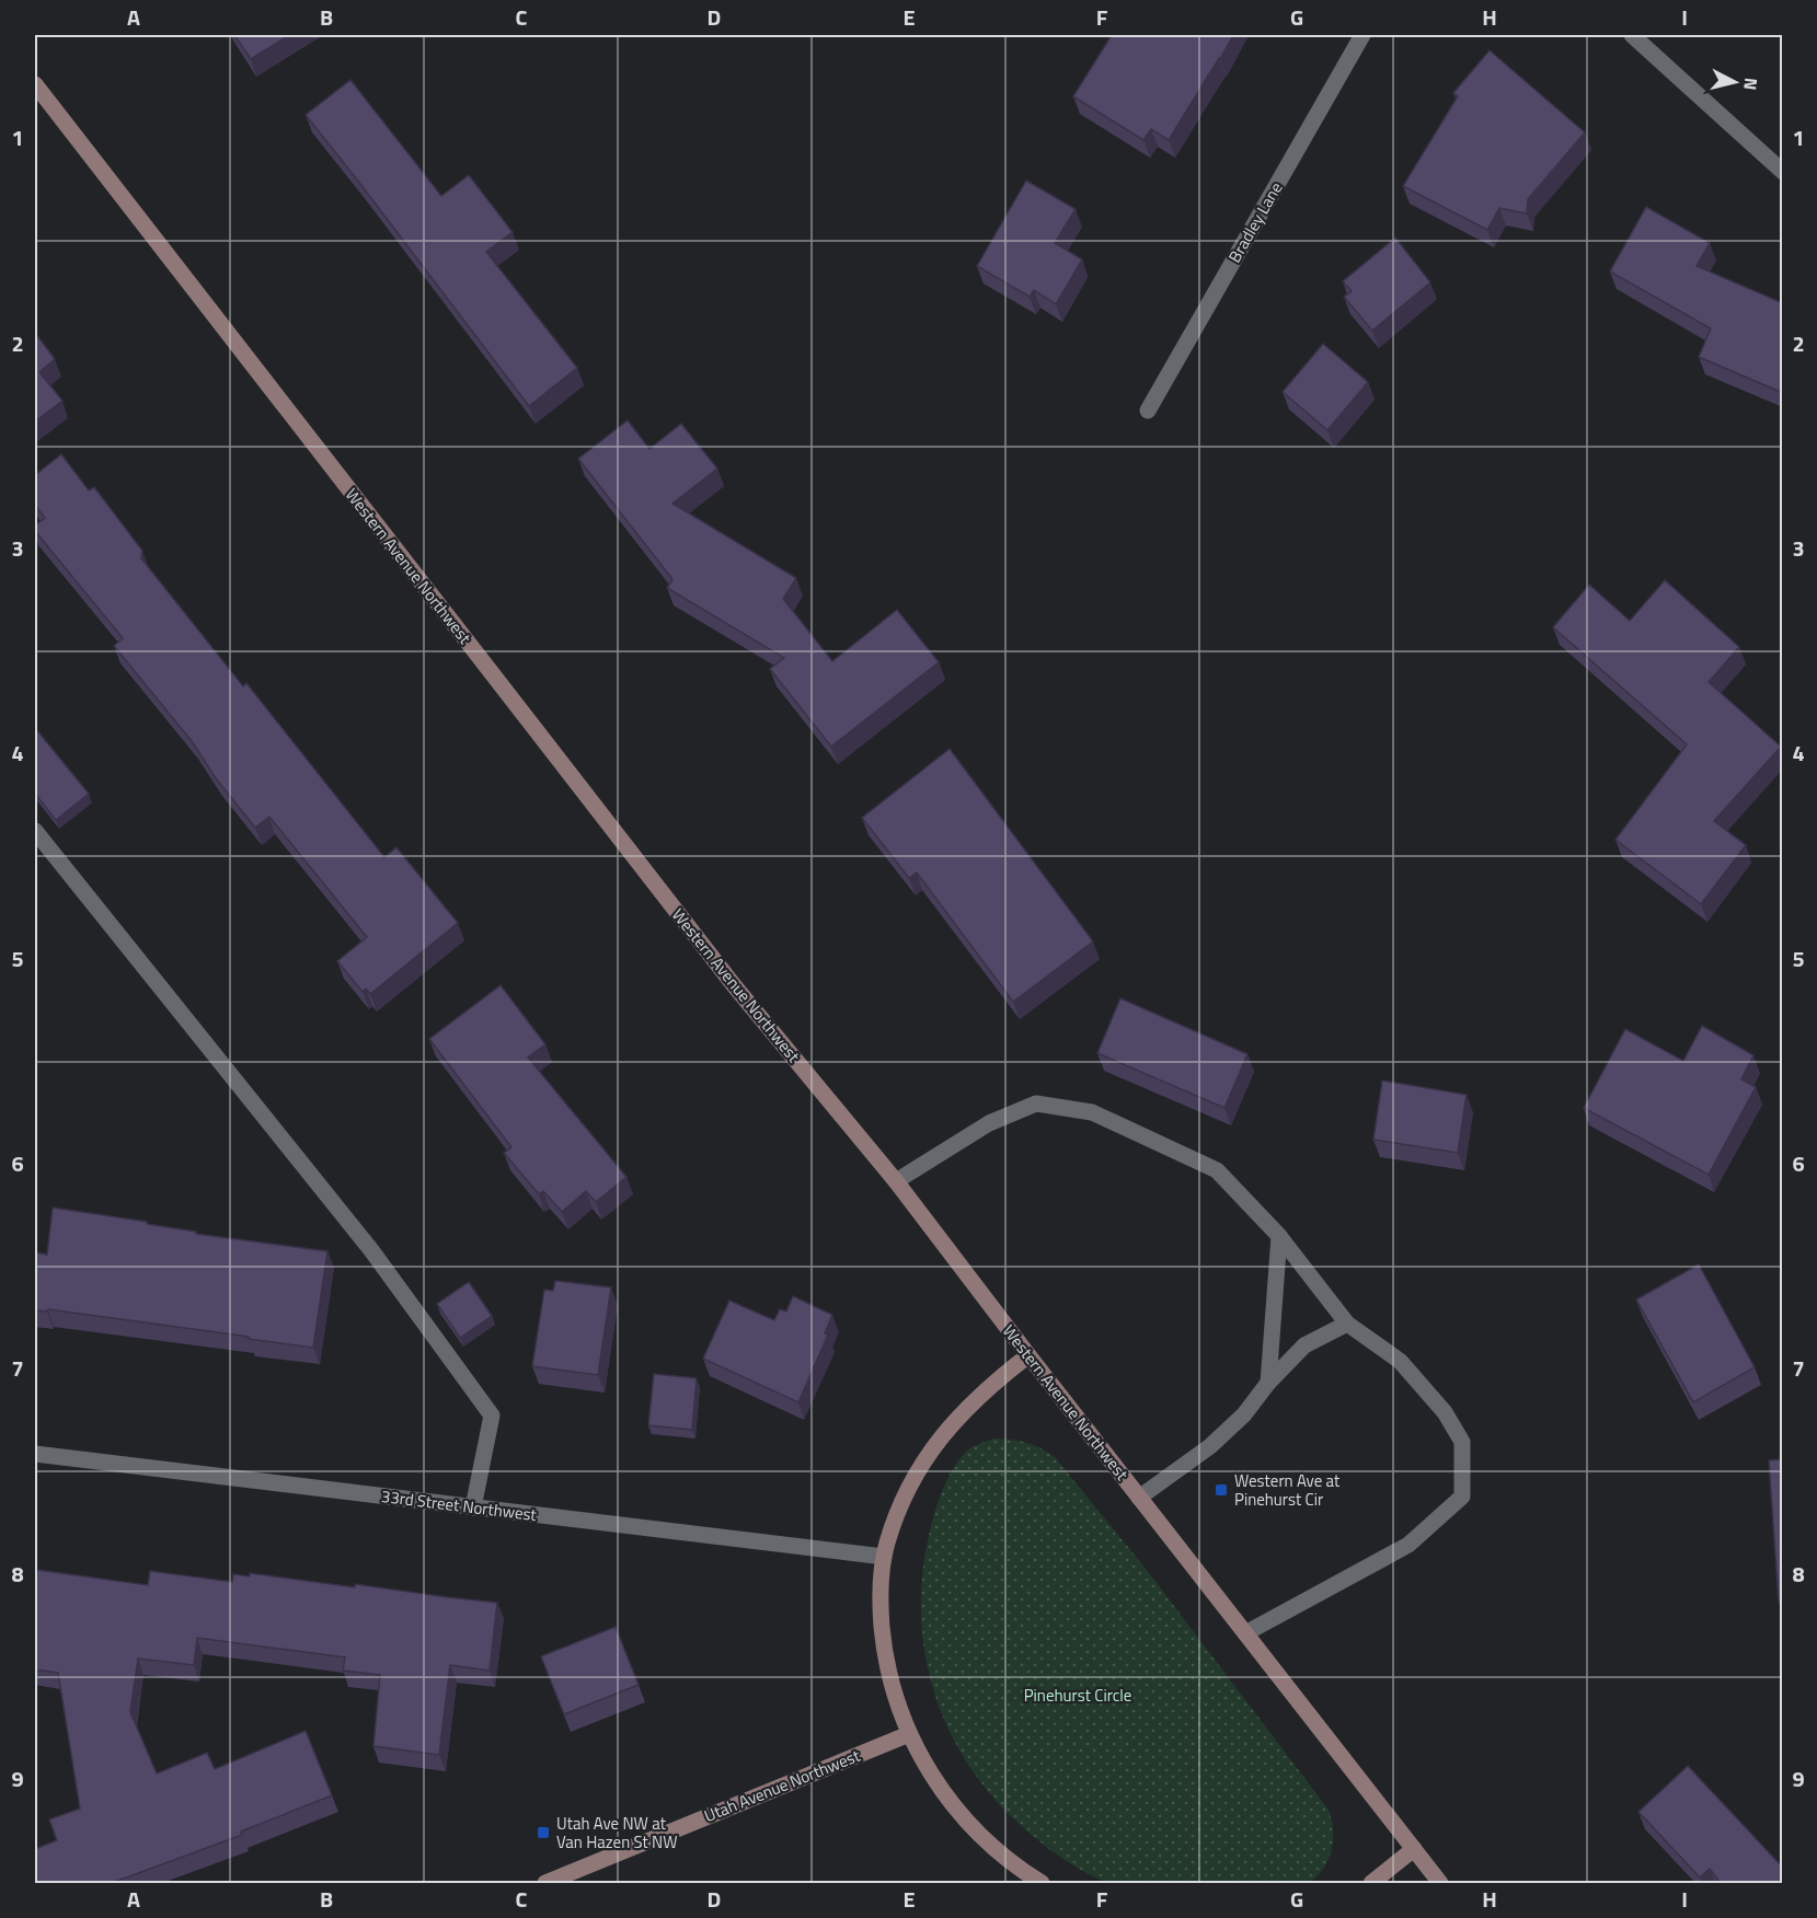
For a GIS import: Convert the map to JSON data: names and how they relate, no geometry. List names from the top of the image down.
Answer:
{
  "streets": {
    "street": [
      "Bradley Lane",
      "Western Avenue Northwest",
      "33rd Street Northwest",
      "Utah Avenue Northwest"
    ]
  },
  "parks": ["Pinehurst Circle"],
  "places": {
    "transit": ["Western Ave at Pinehurst Cir", "Utah Ave NW at Van Hazen St NW"]
  },
  "north": "right",
  "grid": {
    "columns": [
      "A",
      "B",
      "C",
      "D",
      "E",
      "F",
      "G",
      "H",
      "I"
    ],
    "rows": [
      "1",
      "2",
      "3",
      "4",
      "5",
      "6",
      "7",
      "8",
      "9"
    ]
  }
}
